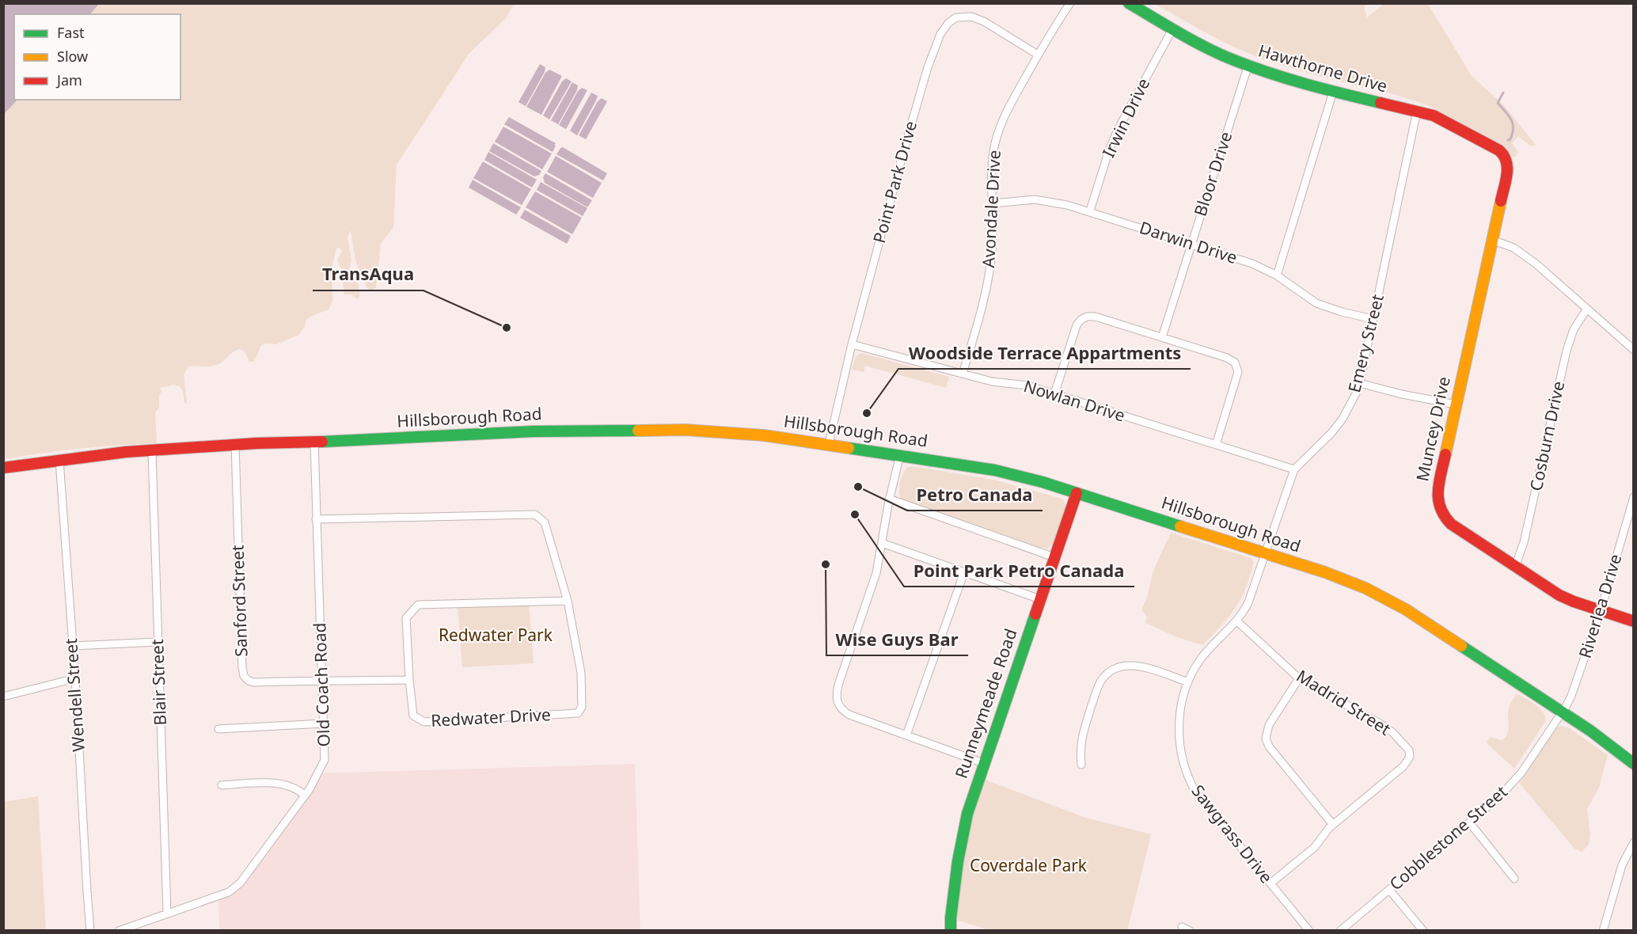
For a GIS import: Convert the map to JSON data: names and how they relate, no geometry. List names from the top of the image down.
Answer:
{
  "streets": {
    "main road": [
      "Hawthorne Drive",
      "Hillsborough Road",
      "Muncey Drive",
      "Runneymeade Road"
    ],
    "street": [
      "Irwin Drive",
      "Bloor Drive",
      "Point Park Drive",
      "Avondale Drive",
      "Darwin Drive",
      "Emery Street",
      "Nowlan Drive",
      "Cosburn Drive",
      "Sanford Street",
      "Riverlea Drive",
      "Blair Street",
      "Old Coach Road",
      "Wendell Street",
      "Madrid Street",
      "Redwater Drive",
      "Sawgrass Drive",
      "Cobblestone Street"
    ]
  },
  "crossings": [
    ["Hawthorne Drive", "Irwin Drive"],
    ["Hawthorne Drive", "Bloor Drive"],
    ["Hawthorne Drive", "Emery Street"],
    ["Hawthorne Drive", "Muncey Drive"],
    ["Irwin Drive", "Darwin Drive"],
    ["Bloor Drive", "Darwin Drive"],
    ["Point Park Drive", "Avondale Drive"],
    ["Point Park Drive", "Nowlan Drive"],
    ["Point Park Drive", "Hillsborough Road"],
    ["Avondale Drive", "Darwin Drive"],
    ["Avondale Drive", "Nowlan Drive"],
    ["Darwin Drive", "Emery Street"],
    ["Emery Street", "Nowlan Drive"],
    ["Emery Street", "Hillsborough Road"],
    ["Emery Street", "Sawgrass Drive"],
    ["Hillsborough Road", "Sanford Street"],
    ["Hillsborough Road", "Riverlea Drive"],
    ["Hillsborough Road", "Blair Street"],
    ["Hillsborough Road", "Old Coach Road"],
    ["Hillsborough Road", "Wendell Street"],
    ["Hillsborough Road", "Runneymeade Road"],
    ["Hillsborough Road", "Sawgrass Drive"],
    ["Hillsborough Road", "Cobblestone Street"],
    ["Muncey Drive", "Cosburn Drive"],
    ["Muncey Drive", "Riverlea Drive"],
    ["Sanford Street", "Old Coach Road"],
    ["Riverlea Drive", "Cobblestone Street"],
    ["Blair Street", "Old Coach Road"],
    ["Old Coach Road", "Redwater Drive"],
    ["Madrid Street", "Sawgrass Drive"]
  ],
  "parks": ["Redwater Park", "Coverdale Park"],
  "places": [
    "TransAqua",
    "Woodside Terrace Appartments",
    "Petro Canada",
    "Point Park Petro Canada",
    "Wise Guys Bar"
  ],
  "legend": ["Fast", "Slow", "Jam"]
}
